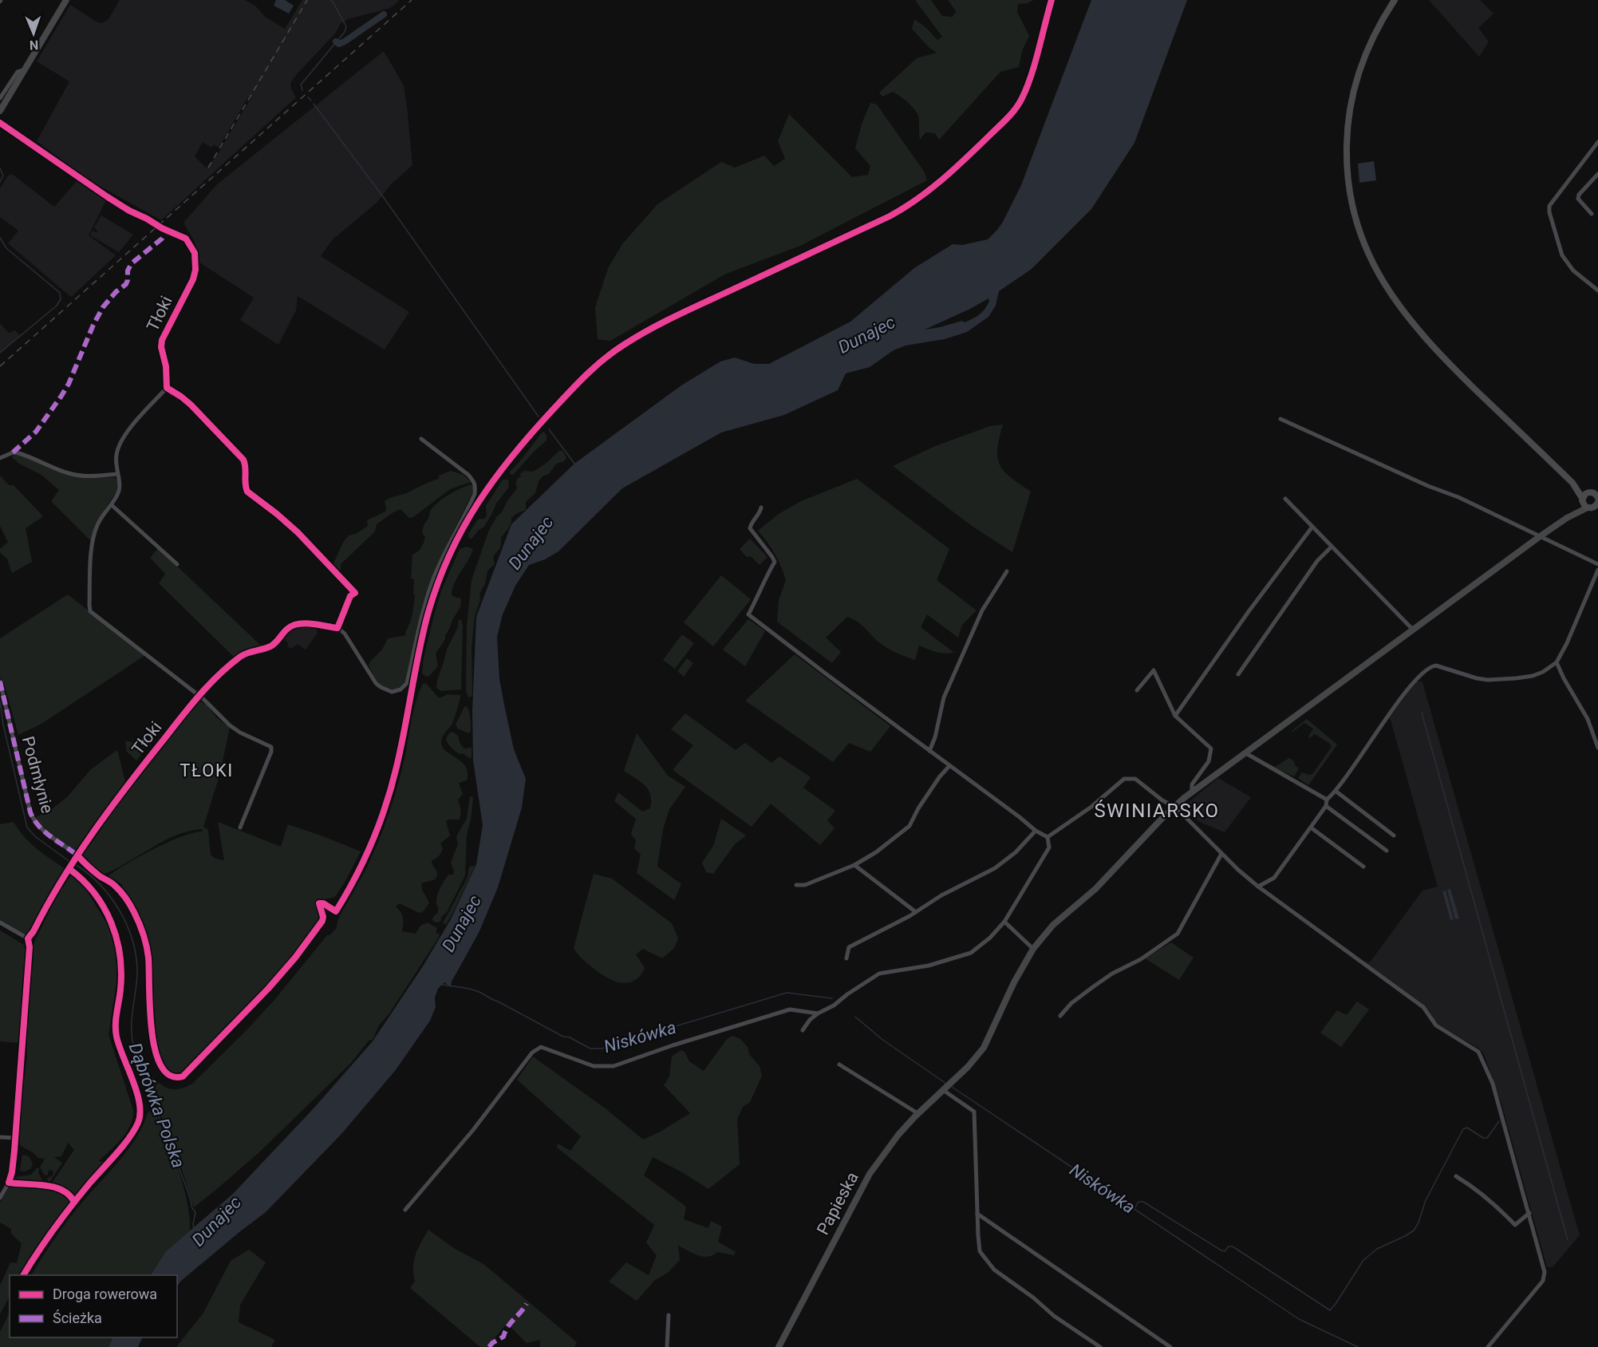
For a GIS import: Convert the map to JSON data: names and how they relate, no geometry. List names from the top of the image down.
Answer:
{
  "streets": {
    "street": ["Tłoki", "Podmłynie", "Papieska"]
  },
  "crossings": [
    ["Tłoki", "Podmłynie"]
  ],
  "districts": ["TŁOKI", "ŚWINIARSKO"],
  "water": ["Dunajec", "Niskówka", "Dąbrówka Polska"],
  "legend": ["Droga rowerowa", "Ścieżka"],
  "north": "bottom"
}
